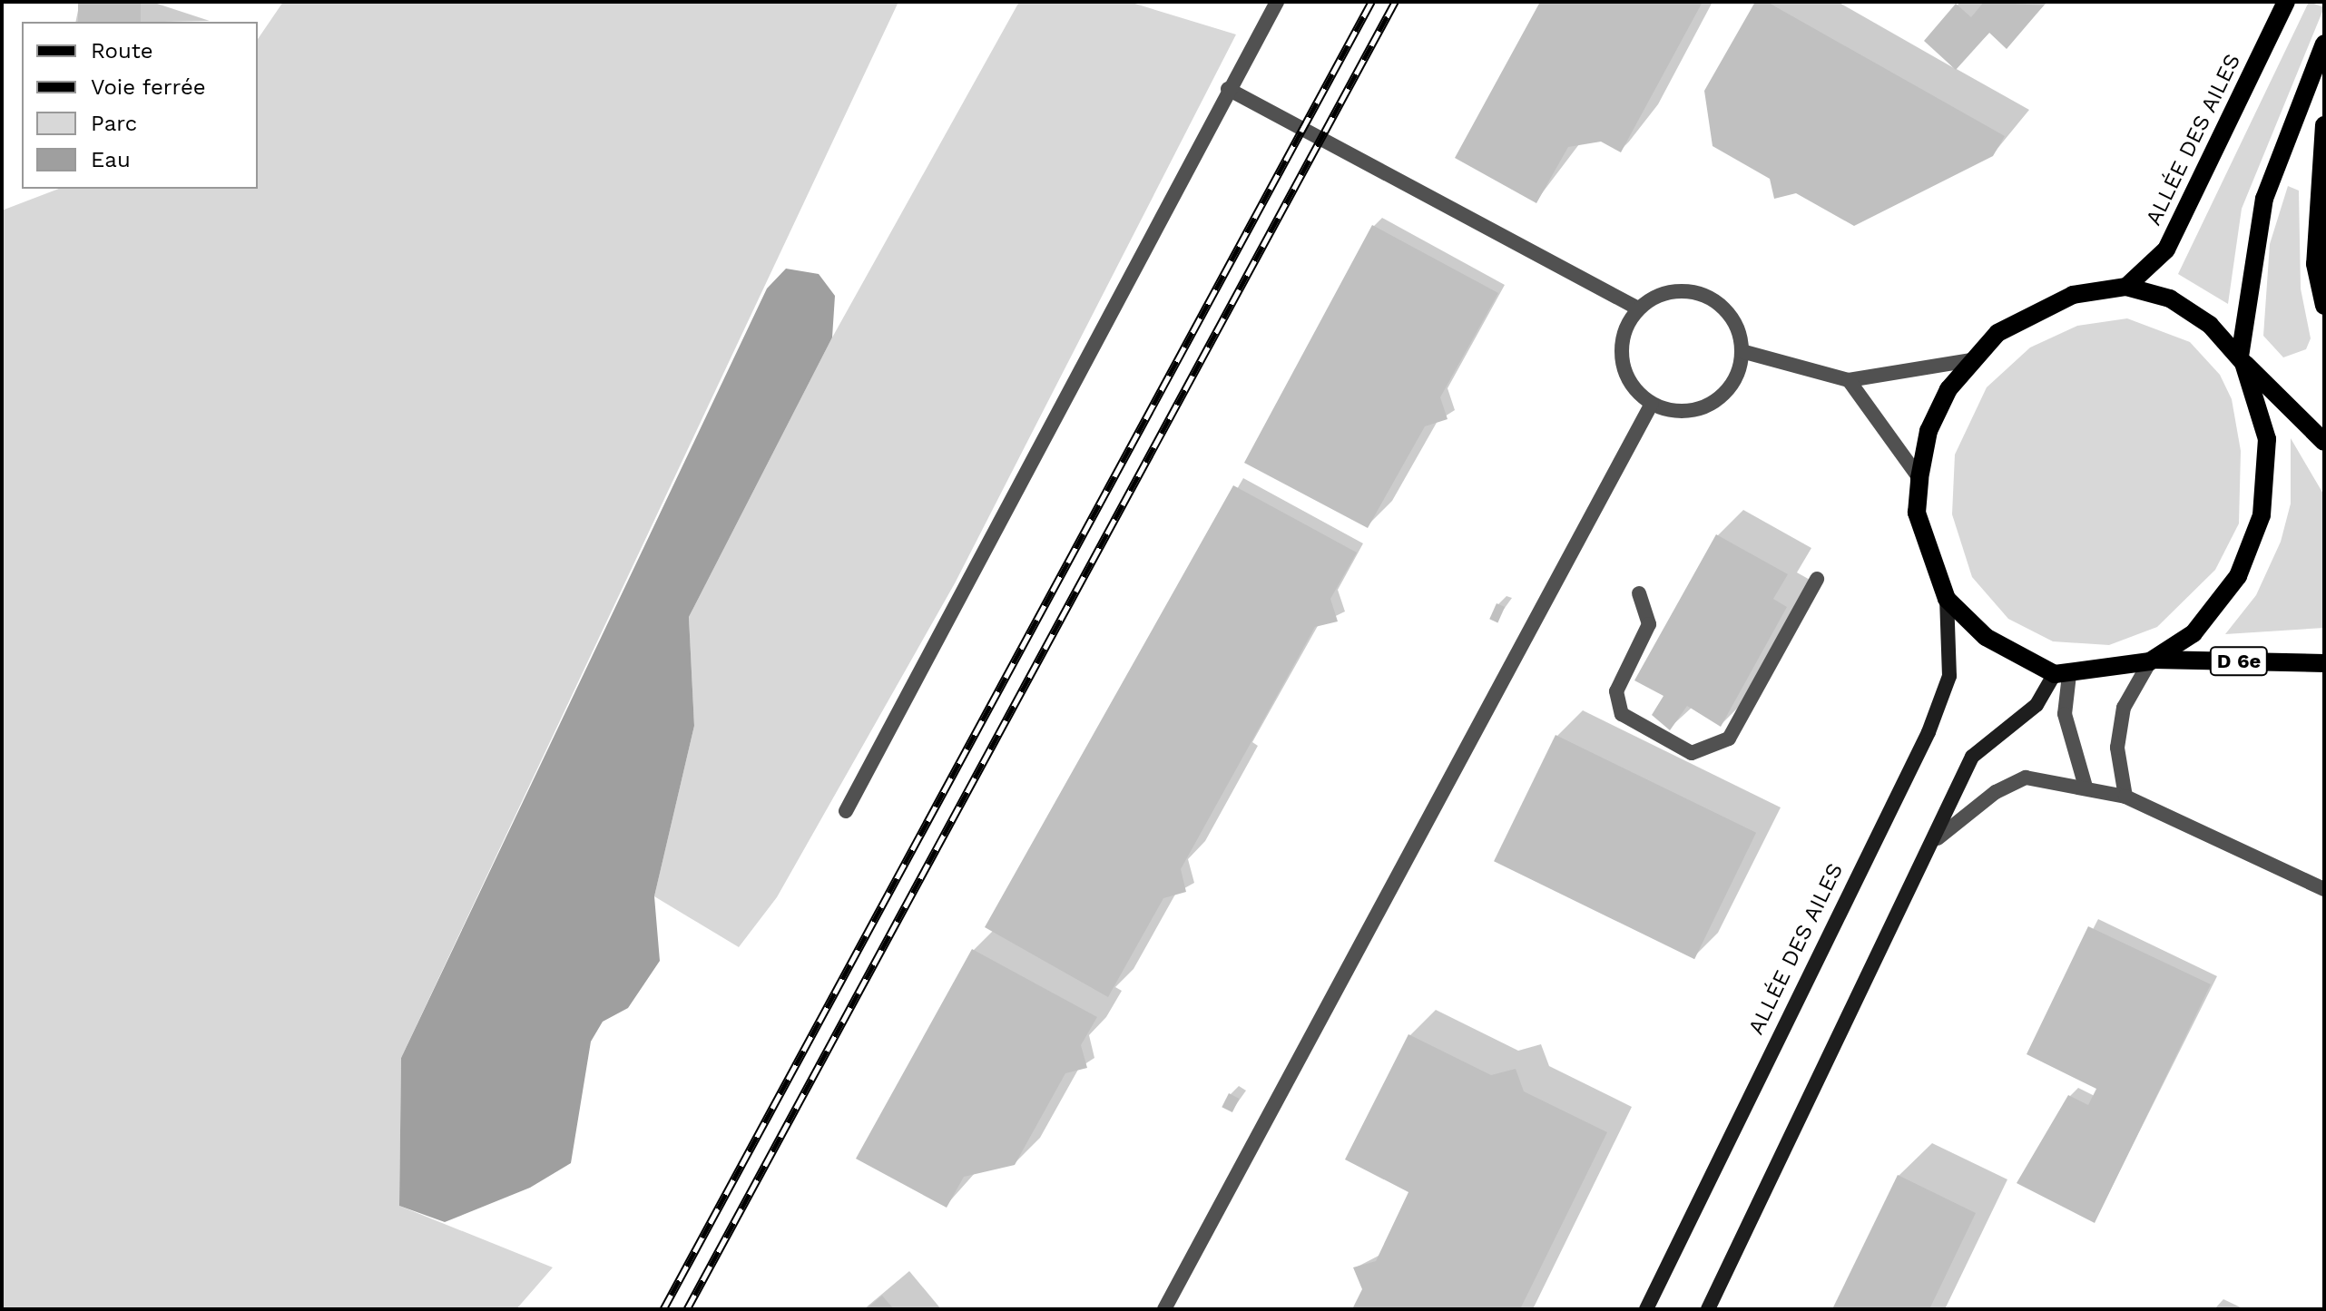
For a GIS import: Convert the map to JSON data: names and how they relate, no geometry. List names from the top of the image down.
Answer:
{
  "streets": {
    "main road": ["ALLÉE DES AILES", "D 6e"]
  },
  "legend": [
    "Route",
    "Voie ferrée",
    "Parc",
    "Eau"
  ]
}
